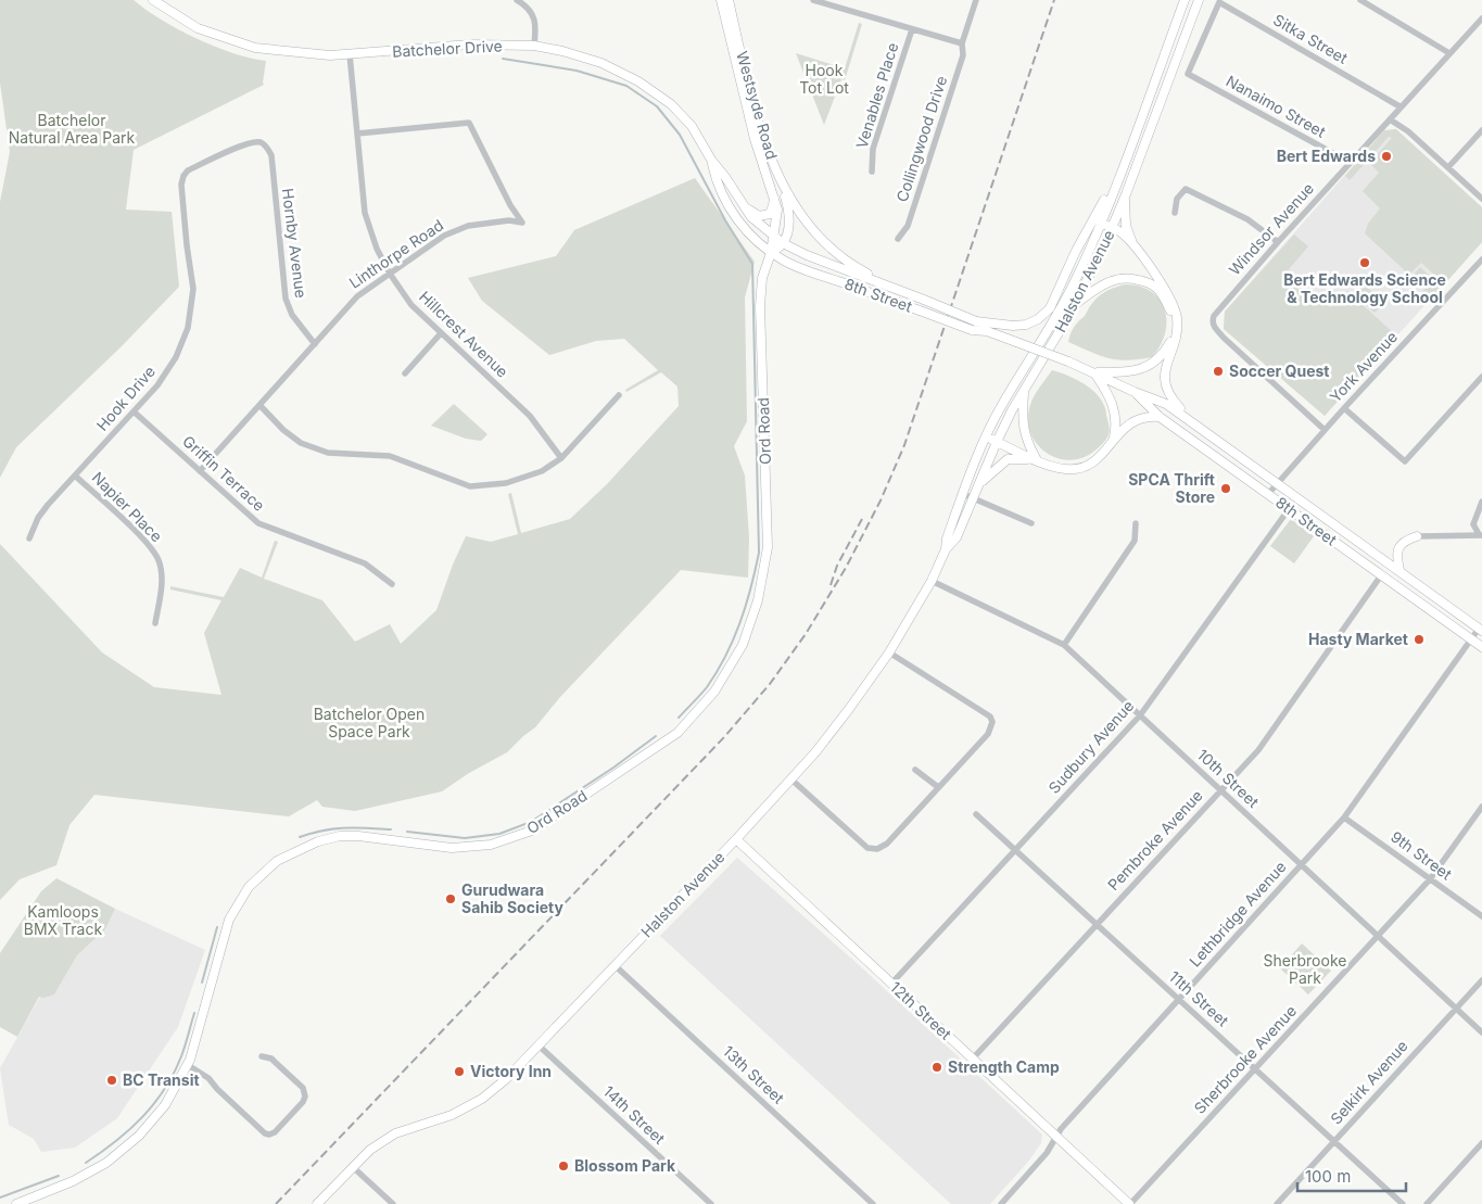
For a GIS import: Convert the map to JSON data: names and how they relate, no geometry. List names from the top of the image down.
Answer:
{
  "streets": {
    "main road": [
      "Batchelor Drive",
      "Westsyde Road",
      "Halston Avenue",
      "8th Street",
      "Ord Road",
      "12th Street"
    ],
    "street": [
      "Sitka Street",
      "Venables Place",
      "Nanaimo Street",
      "Collingwood Drive",
      "Windsor Avenue",
      "Hornby Avenue",
      "Linthorpe Road",
      "Hillcrest Avenue",
      "York Avenue",
      "Hook Drive",
      "Griffin Terrace",
      "Napier Place",
      "Sudbury Avenue",
      "10th Street",
      "Pembroke Avenue",
      "9th Street",
      "Lethbridge Avenue",
      "11th Street",
      "Sherbrooke Avenue",
      "13th Street",
      "Selkirk Avenue",
      "14th Street"
    ]
  },
  "crossings": [
    ["Sitka Street", "Nanaimo Street"],
    ["Sitka Street", "Windsor Avenue"],
    ["Batchelor Drive", "Westsyde Road"],
    ["Batchelor Drive", "8th Street"],
    ["Batchelor Drive", "Hillcrest Avenue"],
    ["Batchelor Drive", "Ord Road"],
    ["Westsyde Road", "8th Street"],
    ["Westsyde Road", "Ord Road"],
    ["Nanaimo Street", "Windsor Avenue"],
    ["Windsor Avenue", "York Avenue"],
    ["Hornby Avenue", "Linthorpe Road"],
    ["Hornby Avenue", "Hook Drive"],
    ["Linthorpe Road", "Hillcrest Avenue"],
    ["Linthorpe Road", "Griffin Terrace"],
    ["Halston Avenue", "10th Street"],
    ["Halston Avenue", "12th Street"],
    ["Halston Avenue", "13th Street"],
    ["Halston Avenue", "14th Street"],
    ["8th Street", "York Avenue"],
    ["8th Street", "Ord Road"],
    ["8th Street", "Sudbury Avenue"],
    ["8th Street", "Pembroke Avenue"],
    ["8th Street", "Lethbridge Avenue"],
    ["Hook Drive", "Griffin Terrace"],
    ["Hook Drive", "Napier Place"],
    ["Sudbury Avenue", "10th Street"],
    ["Sudbury Avenue", "11th Street"],
    ["Sudbury Avenue", "12th Street"],
    ["10th Street", "Pembroke Avenue"],
    ["10th Street", "Lethbridge Avenue"],
    ["10th Street", "Sherbrooke Avenue"],
    ["10th Street", "Selkirk Avenue"],
    ["Pembroke Avenue", "11th Street"],
    ["Pembroke Avenue", "12th Street"],
    ["9th Street", "Lethbridge Avenue"],
    ["9th Street", "Sherbrooke Avenue"],
    ["Lethbridge Avenue", "11th Street"],
    ["Lethbridge Avenue", "12th Street"],
    ["11th Street", "Sherbrooke Avenue"],
    ["11th Street", "Selkirk Avenue"],
    ["12th Street", "Sherbrooke Avenue"]
  ],
  "parks": [
    "Hook Tot Lot",
    "Batchelor Natural Area Park",
    "Batchelor Open Space Park",
    "Kamloops BMX Track",
    "Sherbrooke Park"
  ],
  "places": [
    "Bert Edwards",
    "Bert Edwards Science & Technology School",
    "Soccer Quest",
    "SPCA Thrift Store",
    "Hasty Market",
    "Gurudwara Sahib Society",
    "Strength Camp",
    "Victory Inn",
    "BC Transit",
    "Blossom Park"
  ],
  "scale_bar": "100 m"
}
